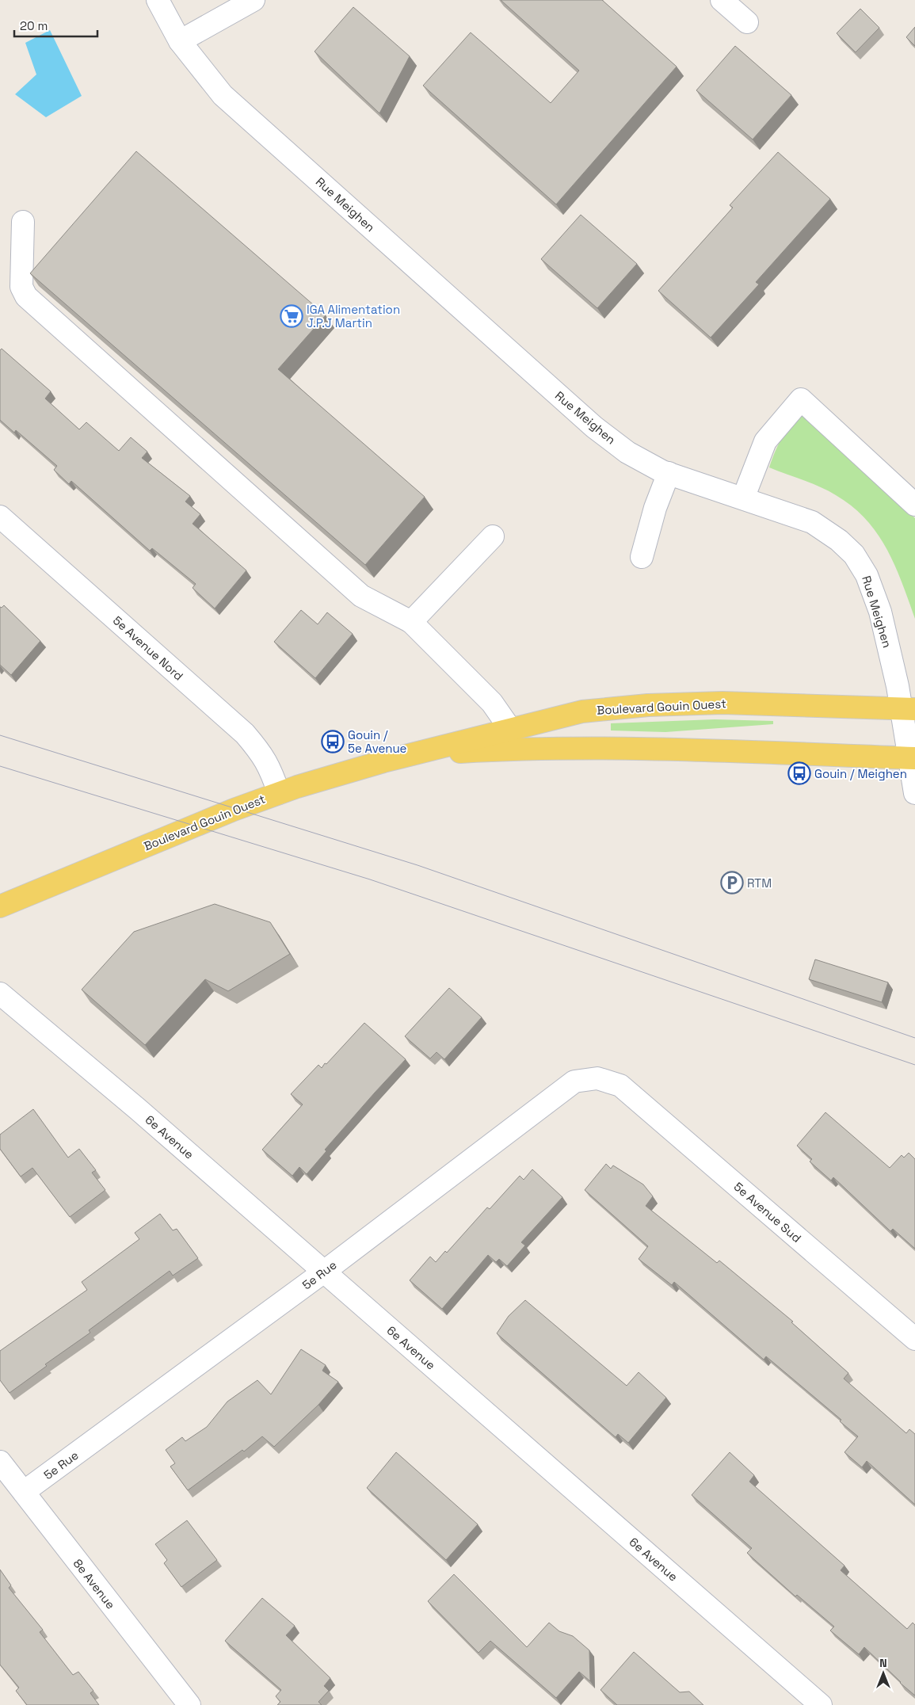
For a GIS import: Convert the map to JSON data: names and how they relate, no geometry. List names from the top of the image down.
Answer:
{
  "streets": {
    "main road": ["Boulevard Gouin Ouest"],
    "street": [
      "Rue Meighen",
      "5e Avenue Nord",
      "6e Avenue",
      "5e Avenue Sud",
      "5e Rue",
      "8e Avenue"
    ]
  },
  "crossings": [
    ["Rue Meighen", "Boulevard Gouin Ouest"],
    ["5e Avenue Nord", "Boulevard Gouin Ouest"],
    ["6e Avenue", "5e Rue"],
    ["5e Avenue Sud", "5e Rue"],
    ["5e Rue", "8e Avenue"]
  ],
  "places": {
    "supermarket": ["IGA Alimentation J.P.J Martin"],
    "bus stop": ["Gouin / 5e Avenue", "Gouin / Meighen"],
    "parking": ["RTM"]
  },
  "scale_bar": "20 m",
  "north": "top"
}
